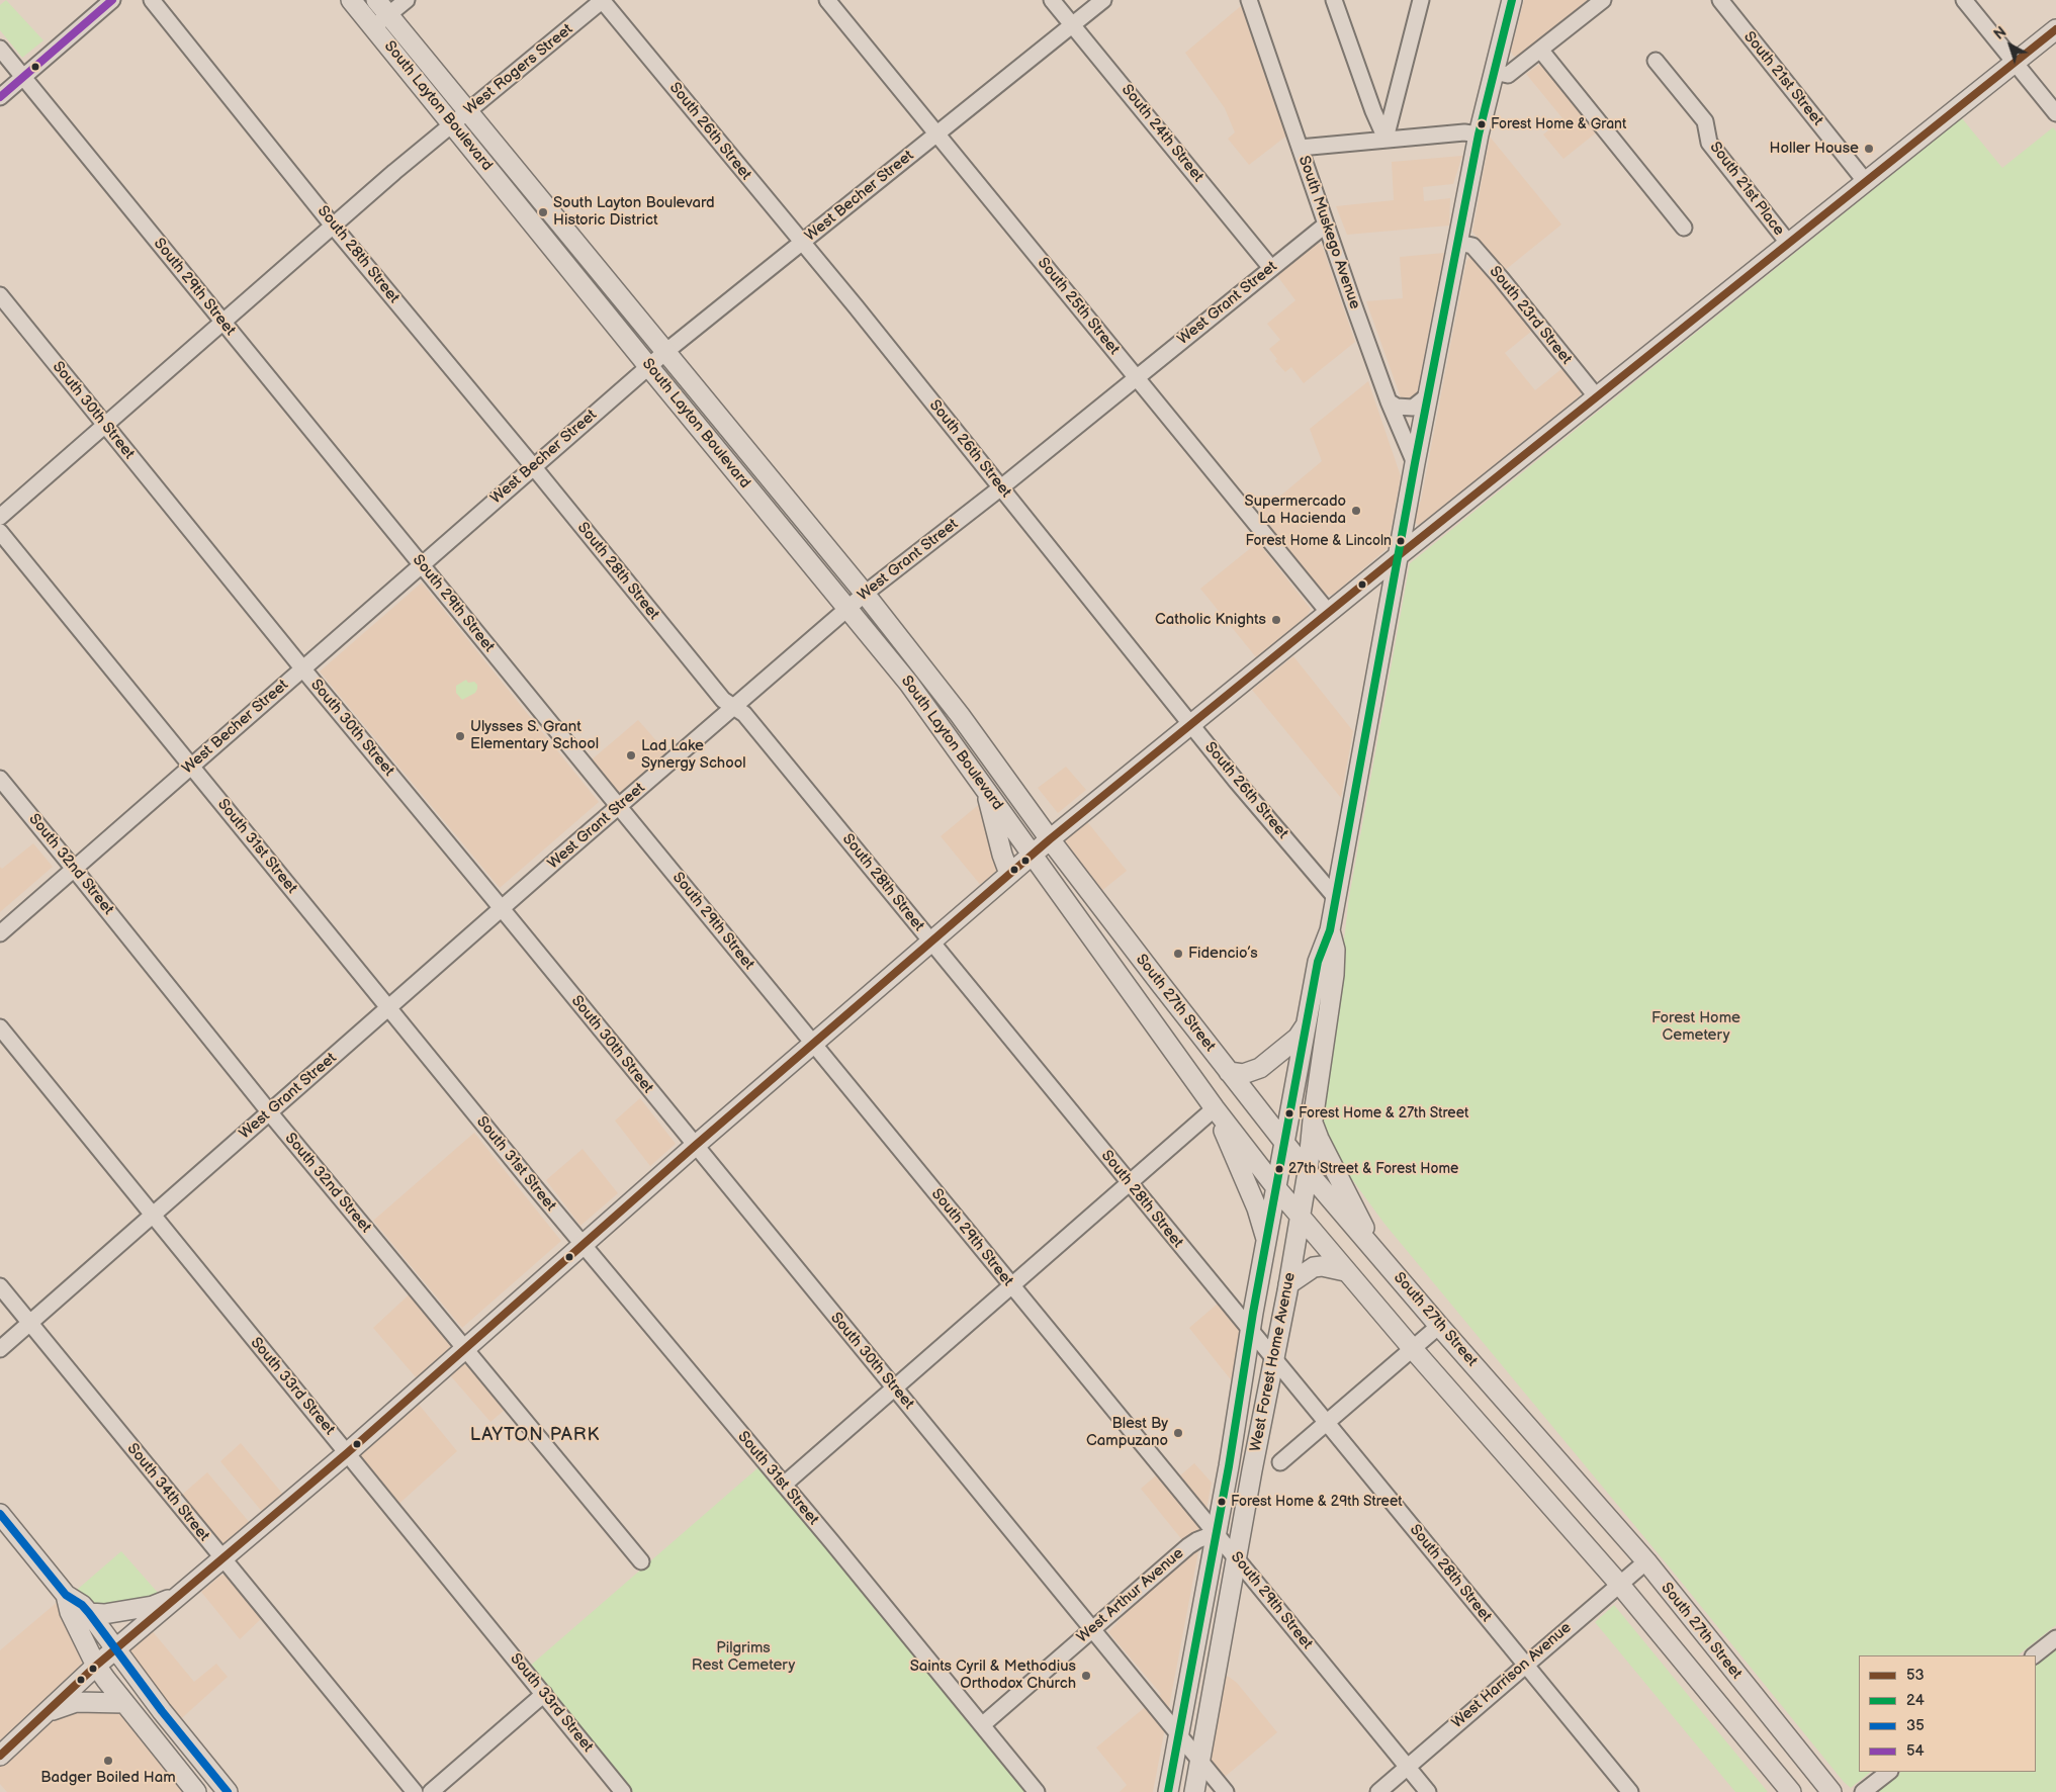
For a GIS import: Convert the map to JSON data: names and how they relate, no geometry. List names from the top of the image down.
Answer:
{
  "streets": {
    "main road": ["South Layton Boulevard", "South 27th Street", "West Forest Home Avenue"],
    "street": [
      "West Rogers Street",
      "South 21st Street",
      "South 26th Street",
      "South 24th Street",
      "South 21st Place",
      "West Becher Street",
      "South Muskego Avenue",
      "South 28th Street",
      "South 29th Street",
      "West Grant Street",
      "South 25th Street",
      "South 23rd Street",
      "South 30th Street",
      "South 31st Street",
      "South 32nd Street",
      "South 33rd Street",
      "South 34th Street",
      "West Arthur Avenue",
      "West Harrison Avenue"
    ]
  },
  "crossings": [
    ["West Rogers Street", "South Layton Boulevard"],
    ["West Rogers Street", "South 26th Street"],
    ["West Rogers Street", "South 28th Street"],
    ["West Rogers Street", "South 29th Street"],
    ["West Rogers Street", "South 30th Street"],
    ["South Layton Boulevard", "West Becher Street"],
    ["South Layton Boulevard", "West Grant Street"],
    ["South Layton Boulevard", "South 27th Street"],
    ["South 26th Street", "West Becher Street"],
    ["South 26th Street", "West Grant Street"],
    ["South 26th Street", "West Forest Home Avenue"],
    ["South 24th Street", "West Becher Street"],
    ["South 24th Street", "West Grant Street"],
    ["West Becher Street", "South 28th Street"],
    ["West Becher Street", "South 29th Street"],
    ["West Becher Street", "South 25th Street"],
    ["West Becher Street", "South 30th Street"],
    ["West Becher Street", "South 31st Street"],
    ["West Becher Street", "South 32nd Street"],
    ["South Muskego Avenue", "West Grant Street"],
    ["South Muskego Avenue", "West Forest Home Avenue"],
    ["South 28th Street", "West Grant Street"],
    ["South 28th Street", "West Forest Home Avenue"],
    ["South 28th Street", "West Harrison Avenue"],
    ["South 29th Street", "West Grant Street"],
    ["South 29th Street", "West Forest Home Avenue"],
    ["South 29th Street", "West Arthur Avenue"],
    ["South 29th Street", "West Harrison Avenue"],
    ["West Grant Street", "South 25th Street"],
    ["West Grant Street", "South 30th Street"],
    ["West Grant Street", "South 31st Street"],
    ["West Grant Street", "South 32nd Street"],
    ["West Grant Street", "South 33rd Street"],
    ["West Grant Street", "South 34th Street"],
    ["South 23rd Street", "West Forest Home Avenue"],
    ["South 30th Street", "West Forest Home Avenue"],
    ["South 30th Street", "West Arthur Avenue"],
    ["South 31st Street", "West Arthur Avenue"],
    ["South 27th Street", "West Forest Home Avenue"],
    ["South 27th Street", "West Harrison Avenue"],
    ["West Forest Home Avenue", "West Arthur Avenue"]
  ],
  "districts": ["LAYTON PARK"],
  "parks": ["Forest Home Cemetery", "Pilgrims Rest Cemetery"],
  "places": [
    "Forest Home & Grant",
    "Holler House",
    "South Layton Boulevard Historic District",
    "Supermercado La Hacienda",
    "Forest Home & Lincoln",
    "Catholic Knights",
    "Ulysses S. Grant Elementary School",
    "Lad Lake Synergy School",
    "Fidencio’s",
    "Forest Home & 27th Street",
    "27th Street & Forest Home",
    "Blest By Campuzano",
    "Forest Home & 29th Street",
    "Saints Cyril & Methodius Orthodox Church",
    "Badger Boiled Ham"
  ],
  "lines": [
    "transit line 24",
    "transit line 54",
    "transit line 53",
    "transit line 35"
  ],
  "legend": [
    "53",
    "24",
    "35",
    "54"
  ],
  "north": "top left"
}
